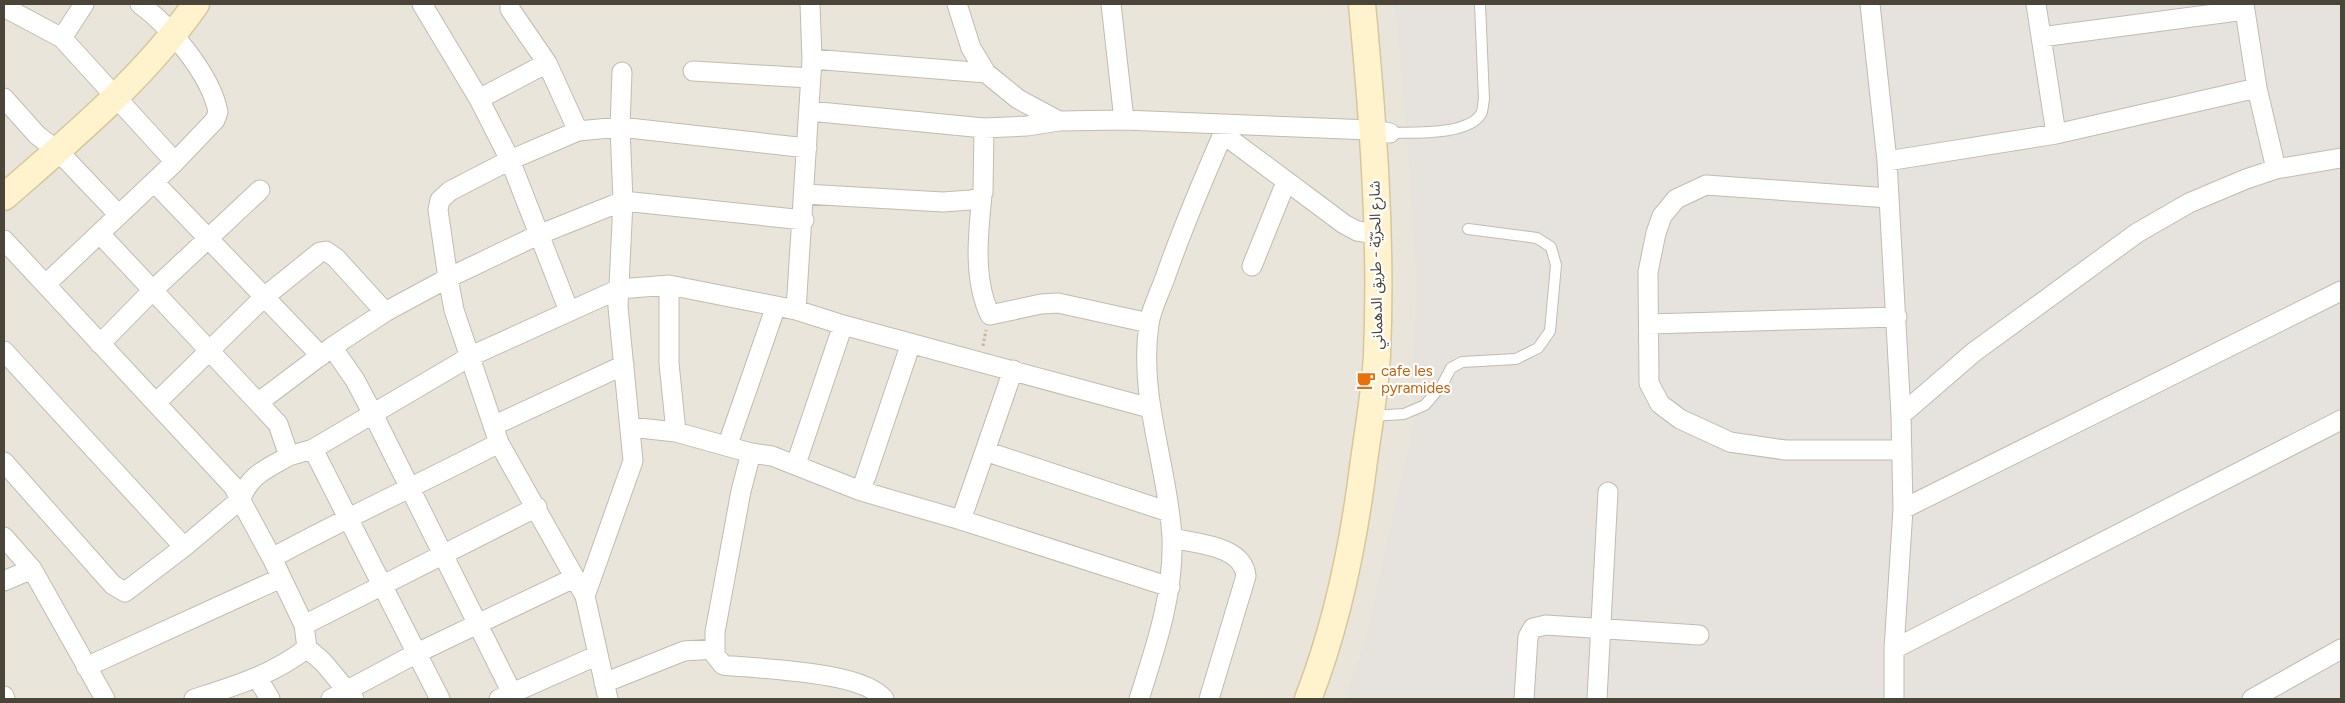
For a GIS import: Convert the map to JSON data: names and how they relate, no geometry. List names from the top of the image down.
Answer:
{
  "streets": {
    "main road": ["شارع الحرّيّة - طريق الدهماني"]
  },
  "places": {
    "cafe": ["cafe les pyramides"]
  }
}
